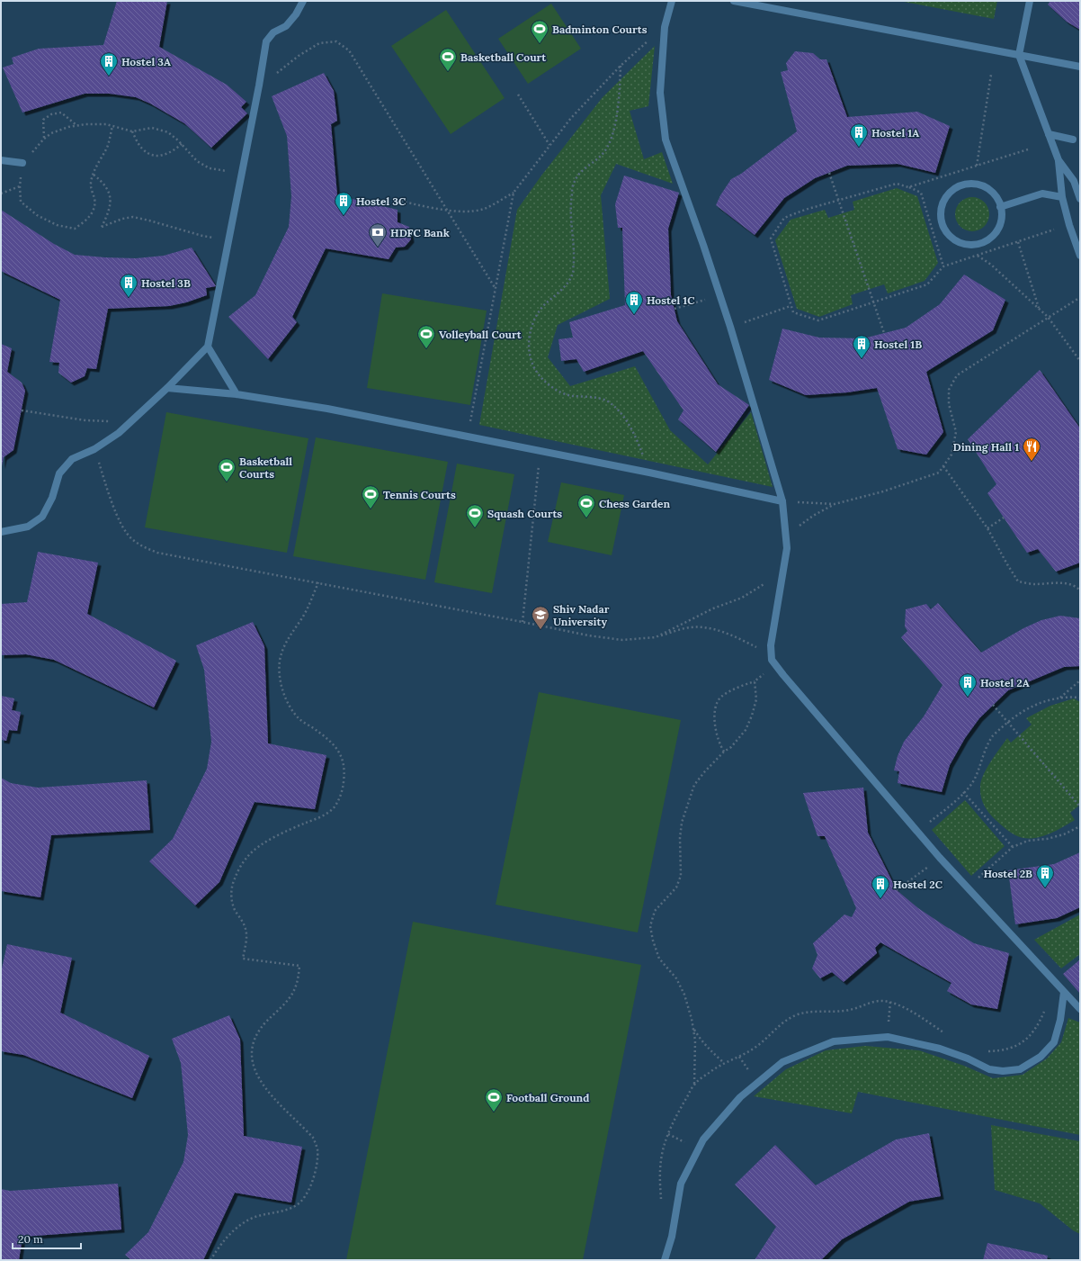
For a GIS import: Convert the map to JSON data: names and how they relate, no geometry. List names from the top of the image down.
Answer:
{
  "places": {
    "sports": [
      "Badminton Courts",
      "Basketball Court",
      "Volleyball Court",
      "Basketball Courts",
      "Tennis Courts",
      "Chess Garden",
      "Squash Courts",
      "Football Ground"
    ],
    "building": [
      "Hostel 3A",
      "Hostel 1A",
      "Hostel 3C",
      "Hostel 3B",
      "Hostel 1C",
      "Hostel 1B",
      "Hostel 2A",
      "Hostel 2B",
      "Hostel 2C"
    ],
    "bank": ["HDFC Bank"],
    "restaurant": ["Dining Hall 1"],
    "school or university": ["Shiv Nadar University"]
  },
  "scale_bar": "20 m"
}
